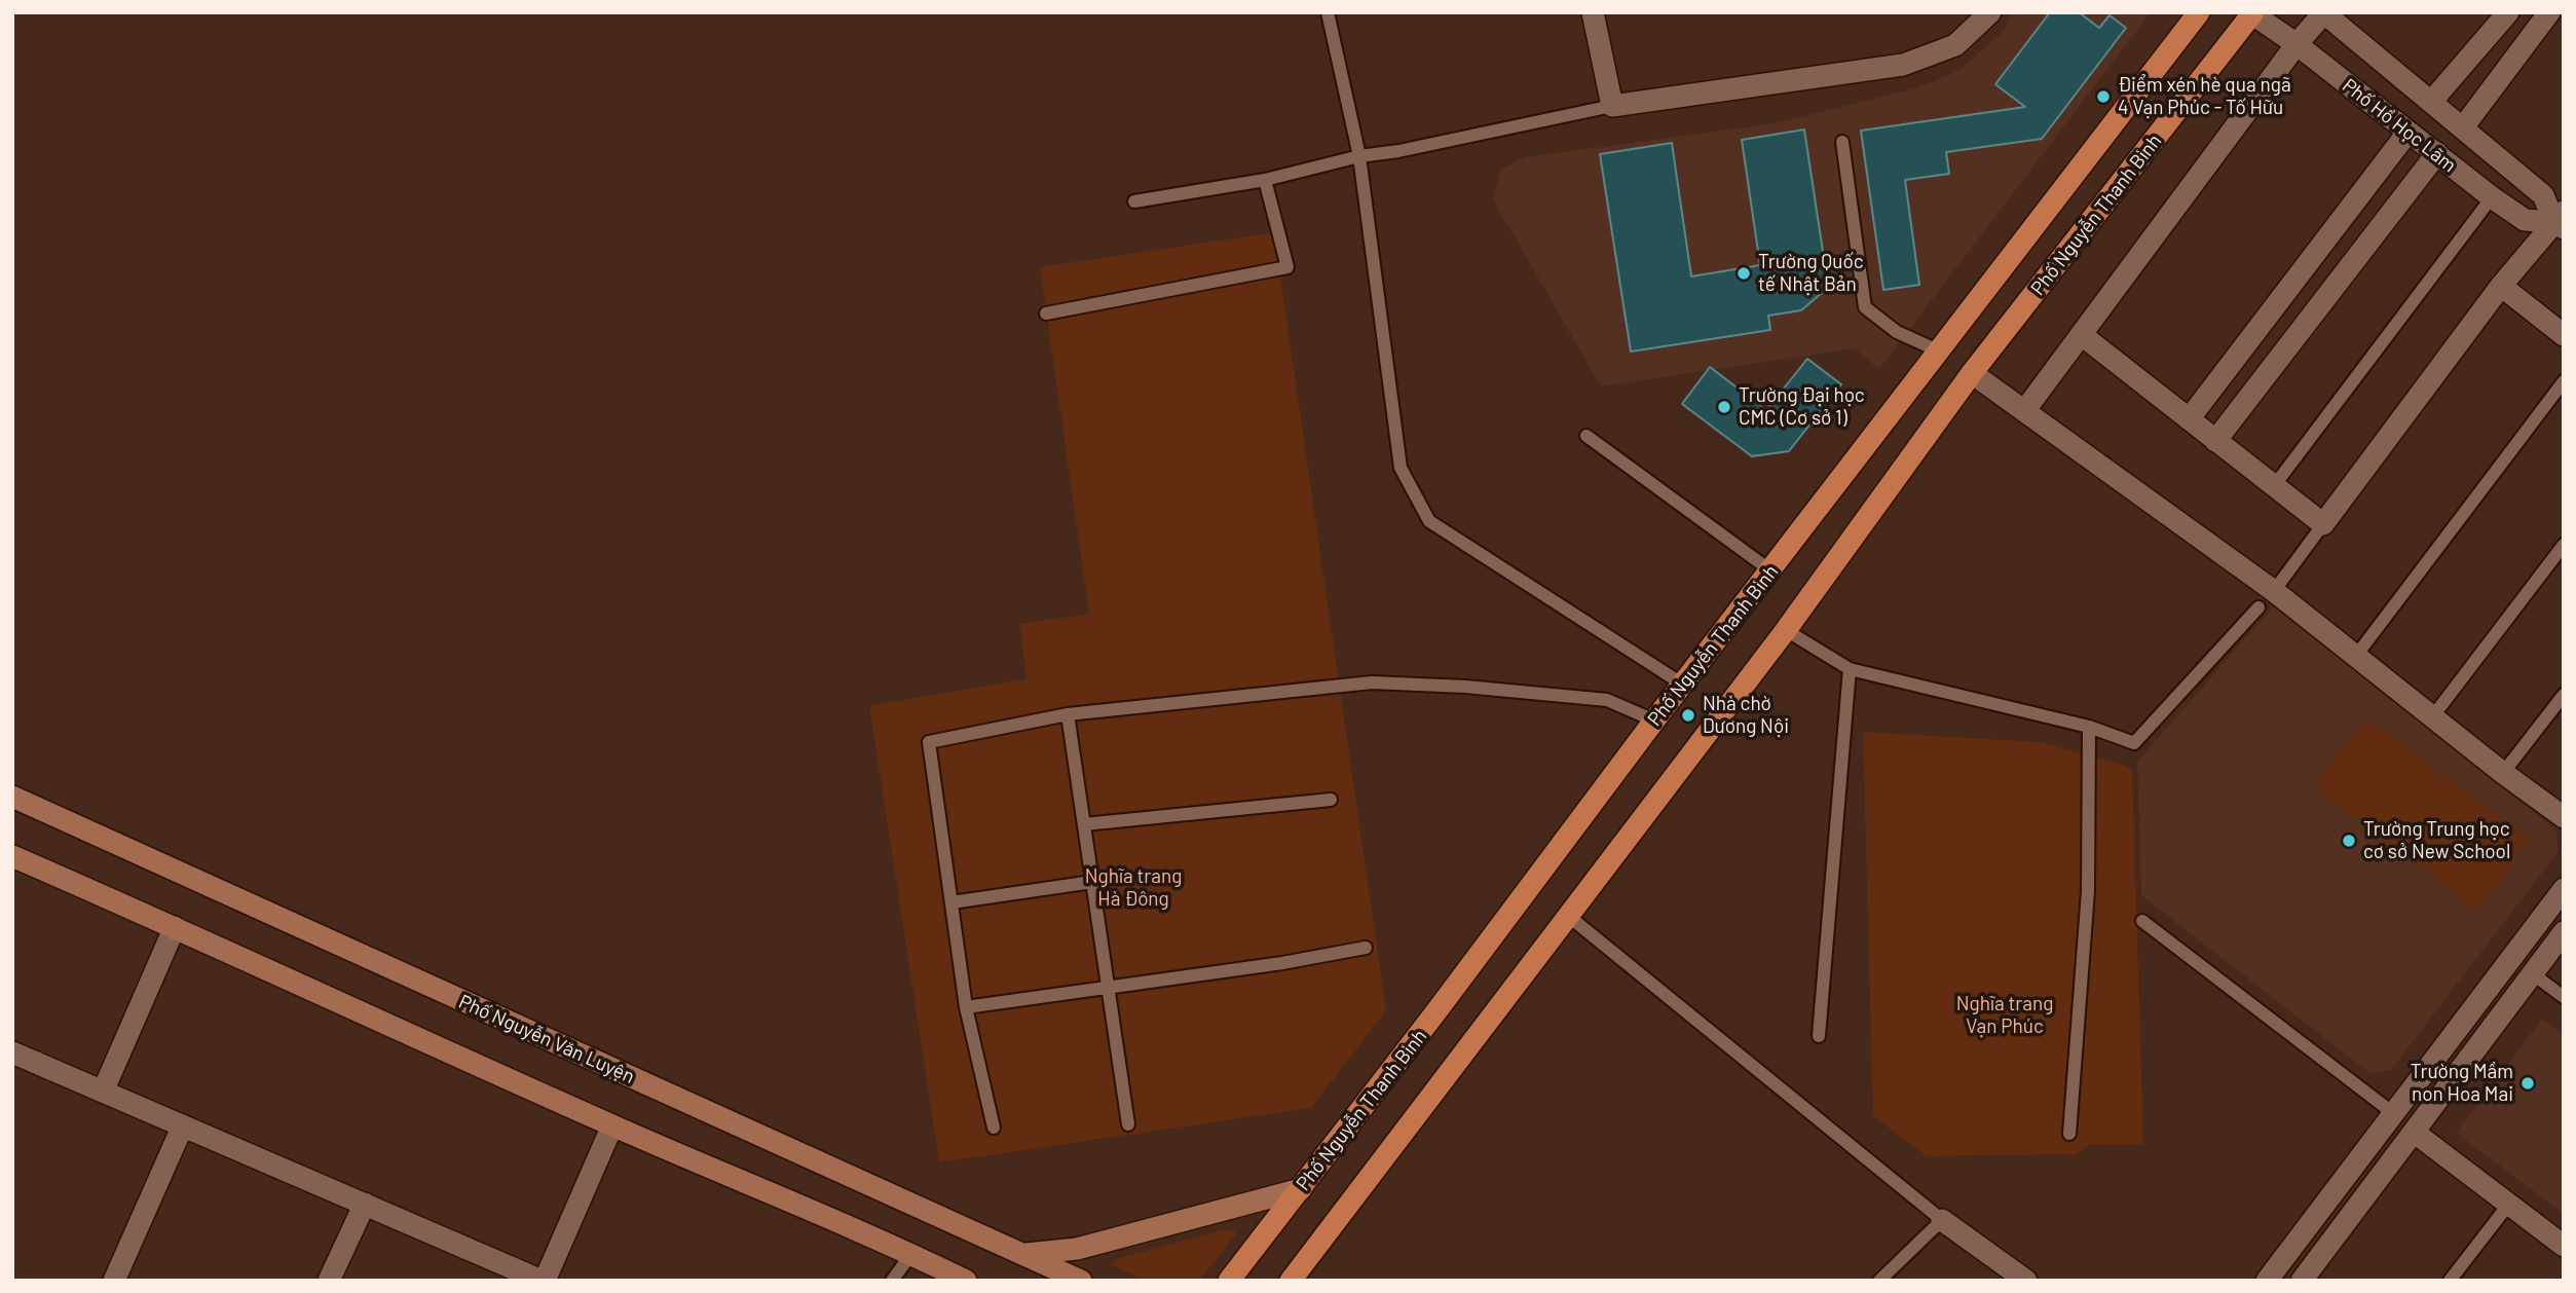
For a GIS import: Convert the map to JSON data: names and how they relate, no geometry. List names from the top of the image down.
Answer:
{
  "streets": {
    "main road": ["Phố Nguyễn Thanh Bình", "Phố Nguyễn Văn Luyện"],
    "street": ["Phố Hồ Học Lãm"]
  },
  "crossings": [
    ["Phố Hồ Học Lãm", "Phố Nguyễn Thanh Bình"]
  ],
  "parks": ["Nghĩa trang Hà Đông", "Nghĩa trang Vạn Phúc"],
  "places": [
    "Điểm xén hè qua ngã 4 Vạn Phúc - Tố Hữu",
    "Trường Quốc tế Nhật Bản",
    "Trường Đại học CMC (Cơ sở 1)",
    "Nhà chờ Dương Nội",
    "Trường Trung học cơ sở New School",
    "Trường Mầm non Hoa Mai"
  ]
}
